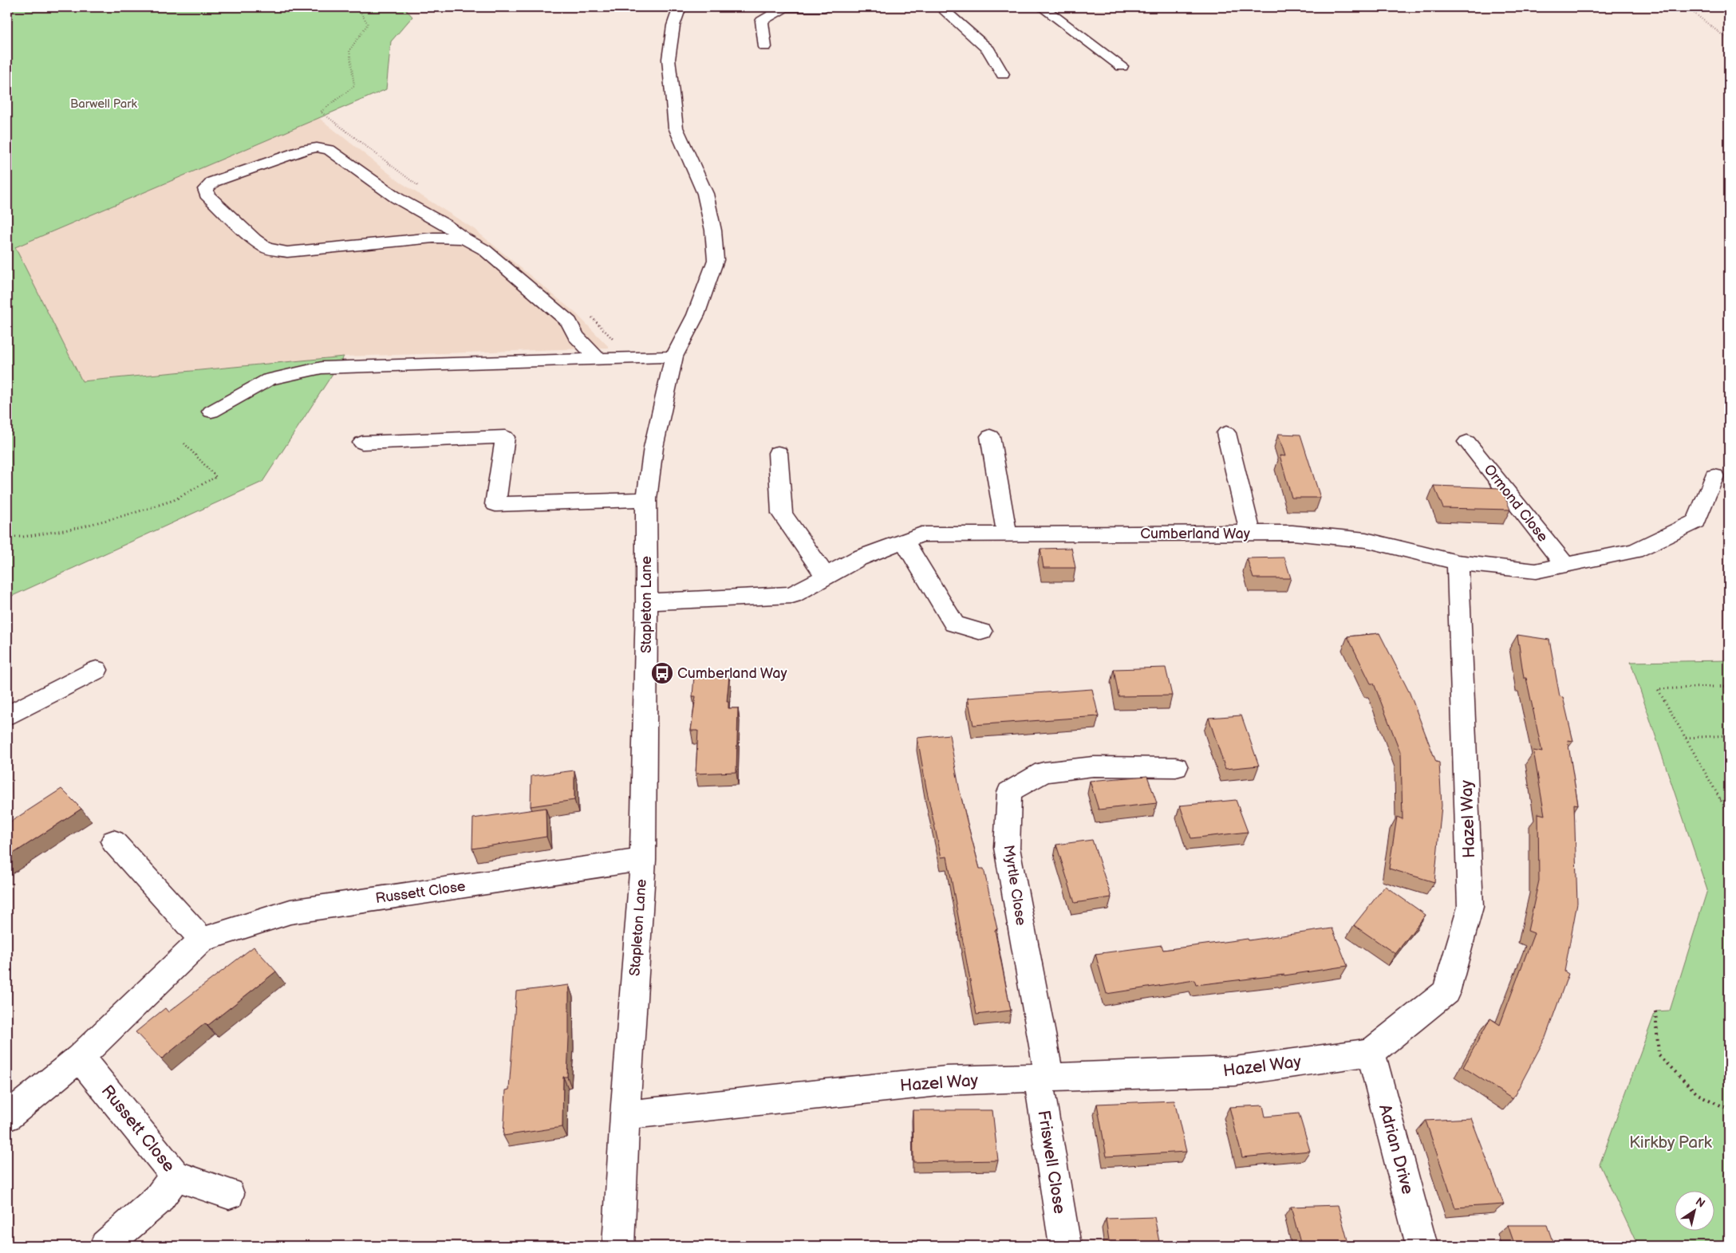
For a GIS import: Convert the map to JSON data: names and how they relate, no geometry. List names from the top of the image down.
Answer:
{
  "streets": {
    "street": [
      "Ormond Close",
      "Cumberland Way",
      "Stapleton Lane",
      "Hazel Way",
      "Myrtle Close",
      "Russett Close",
      "Adrian Drive",
      "Friswell Close"
    ]
  },
  "crossings": [
    ["Ormond Close", "Cumberland Way"],
    ["Cumberland Way", "Stapleton Lane"],
    ["Cumberland Way", "Hazel Way"],
    ["Stapleton Lane", "Hazel Way"],
    ["Stapleton Lane", "Russett Close"],
    ["Hazel Way", "Myrtle Close"],
    ["Hazel Way", "Adrian Drive"],
    ["Hazel Way", "Friswell Close"],
    ["Myrtle Close", "Friswell Close"]
  ],
  "parks": ["Barwell Park", "Kirkby Park"],
  "places": {
    "bus stop": ["Cumberland Way"]
  },
  "north": "top right"
}
